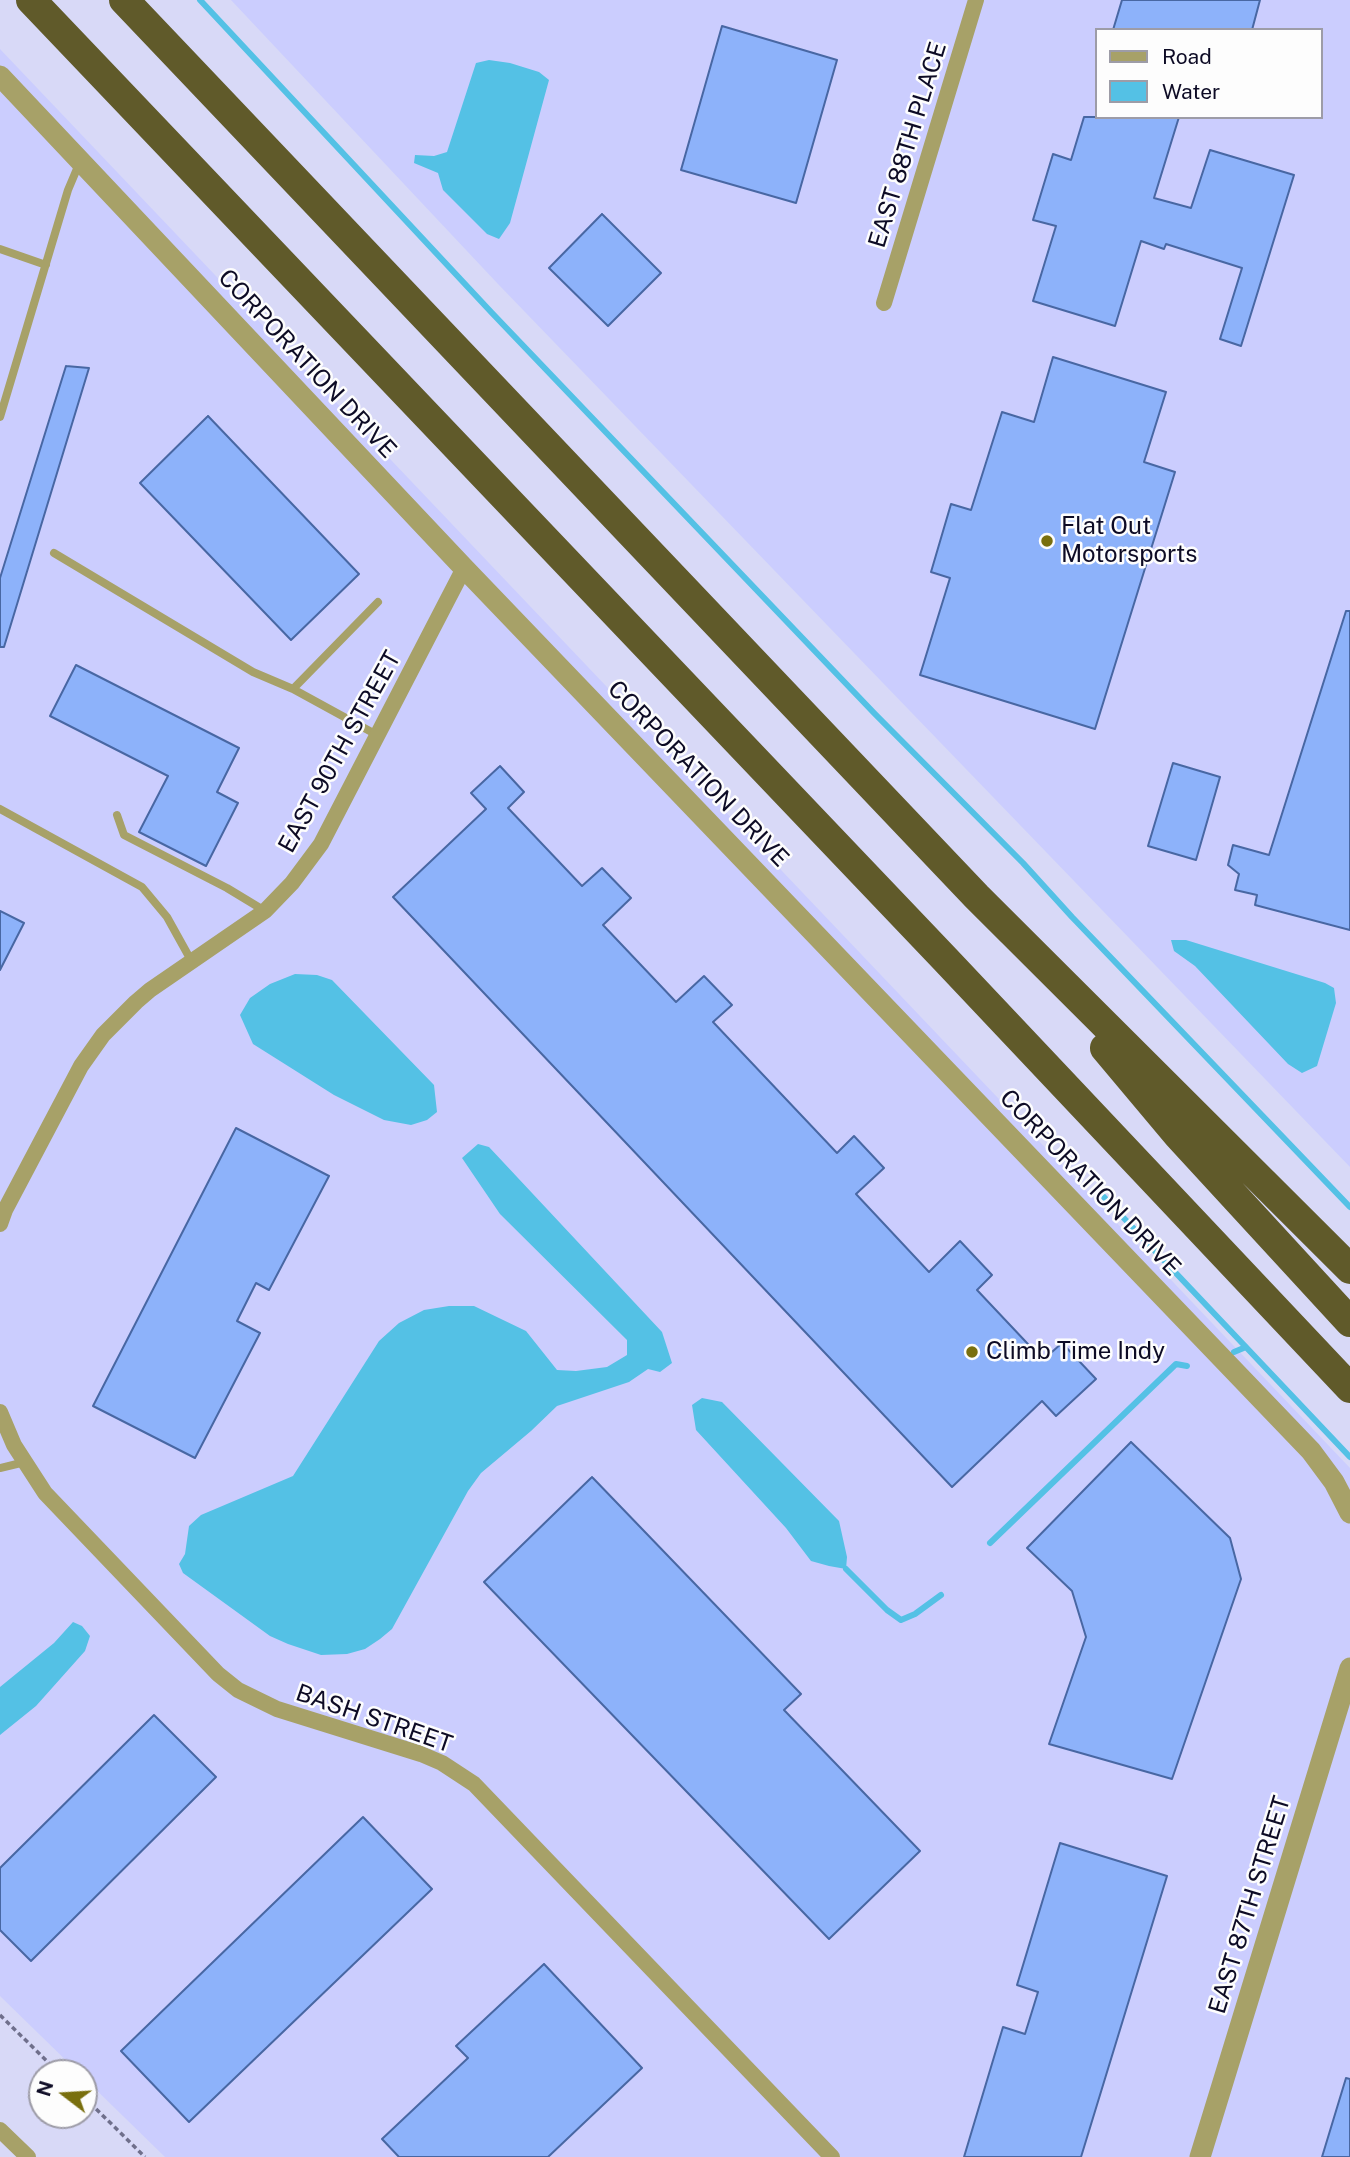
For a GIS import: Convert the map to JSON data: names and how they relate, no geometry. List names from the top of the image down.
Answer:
{
  "streets": {
    "street": [
      "EAST 88TH PLACE",
      "CORPORATION DRIVE",
      "EAST 90TH STREET",
      "BASH STREET",
      "EAST 87TH STREET"
    ]
  },
  "crossings": [
    ["CORPORATION DRIVE", "EAST 90TH STREET"]
  ],
  "places": ["Flat Out Motorsports", "Climb Time Indy"],
  "legend": ["Road", "Water"],
  "north": "left"
}
